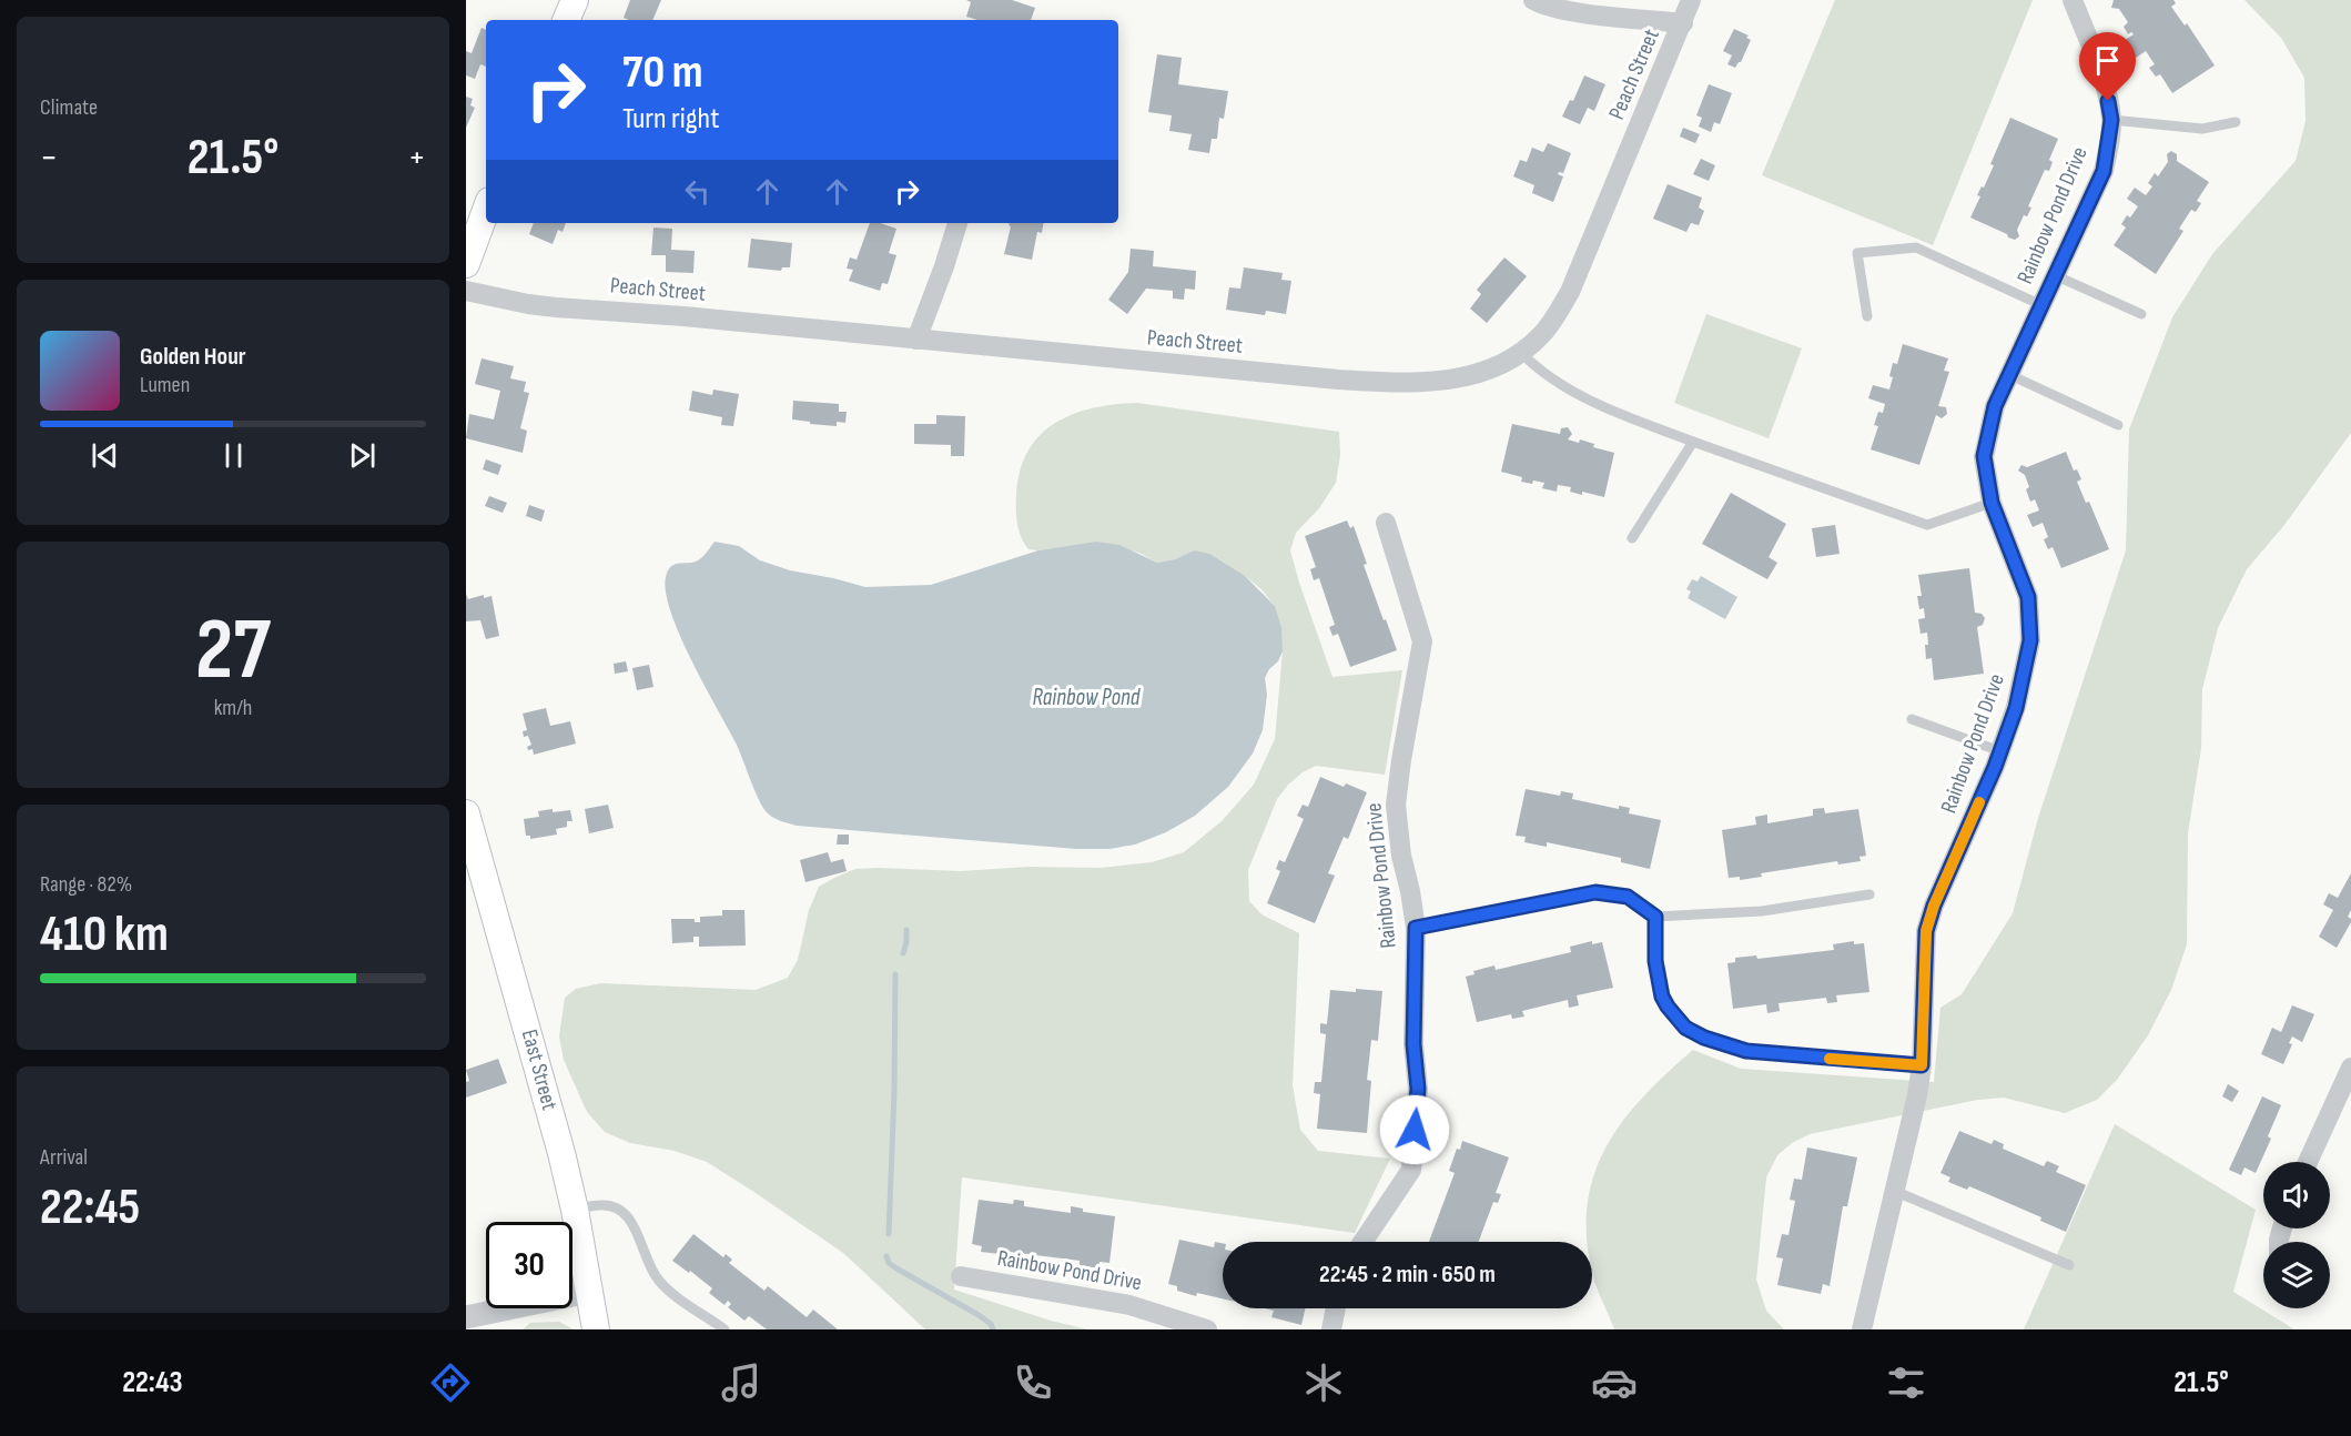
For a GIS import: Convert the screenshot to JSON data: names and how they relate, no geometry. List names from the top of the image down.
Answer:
{
  "streets": {
    "main road": ["East Street"],
    "street": ["Peach Street", "Rainbow Pond Drive"]
  },
  "water": ["Rainbow Pond"],
  "page": {
    "tile": [
      "Climate",
      ["27", "km/h"],
      ["Range · 82%", "410 km"],
      ["Arrival", "22:45"]
    ],
    "turn": ["70 m", "Turn right"],
    "heat": ["−", "21.5°", "+"],
    "song": ["Golden Hour", "Lumen"],
    "limit": "30",
    "trip": "22:45 · 2 min · 650 m",
    "tabs": ["22:43", "21.5°"]
  }
}
